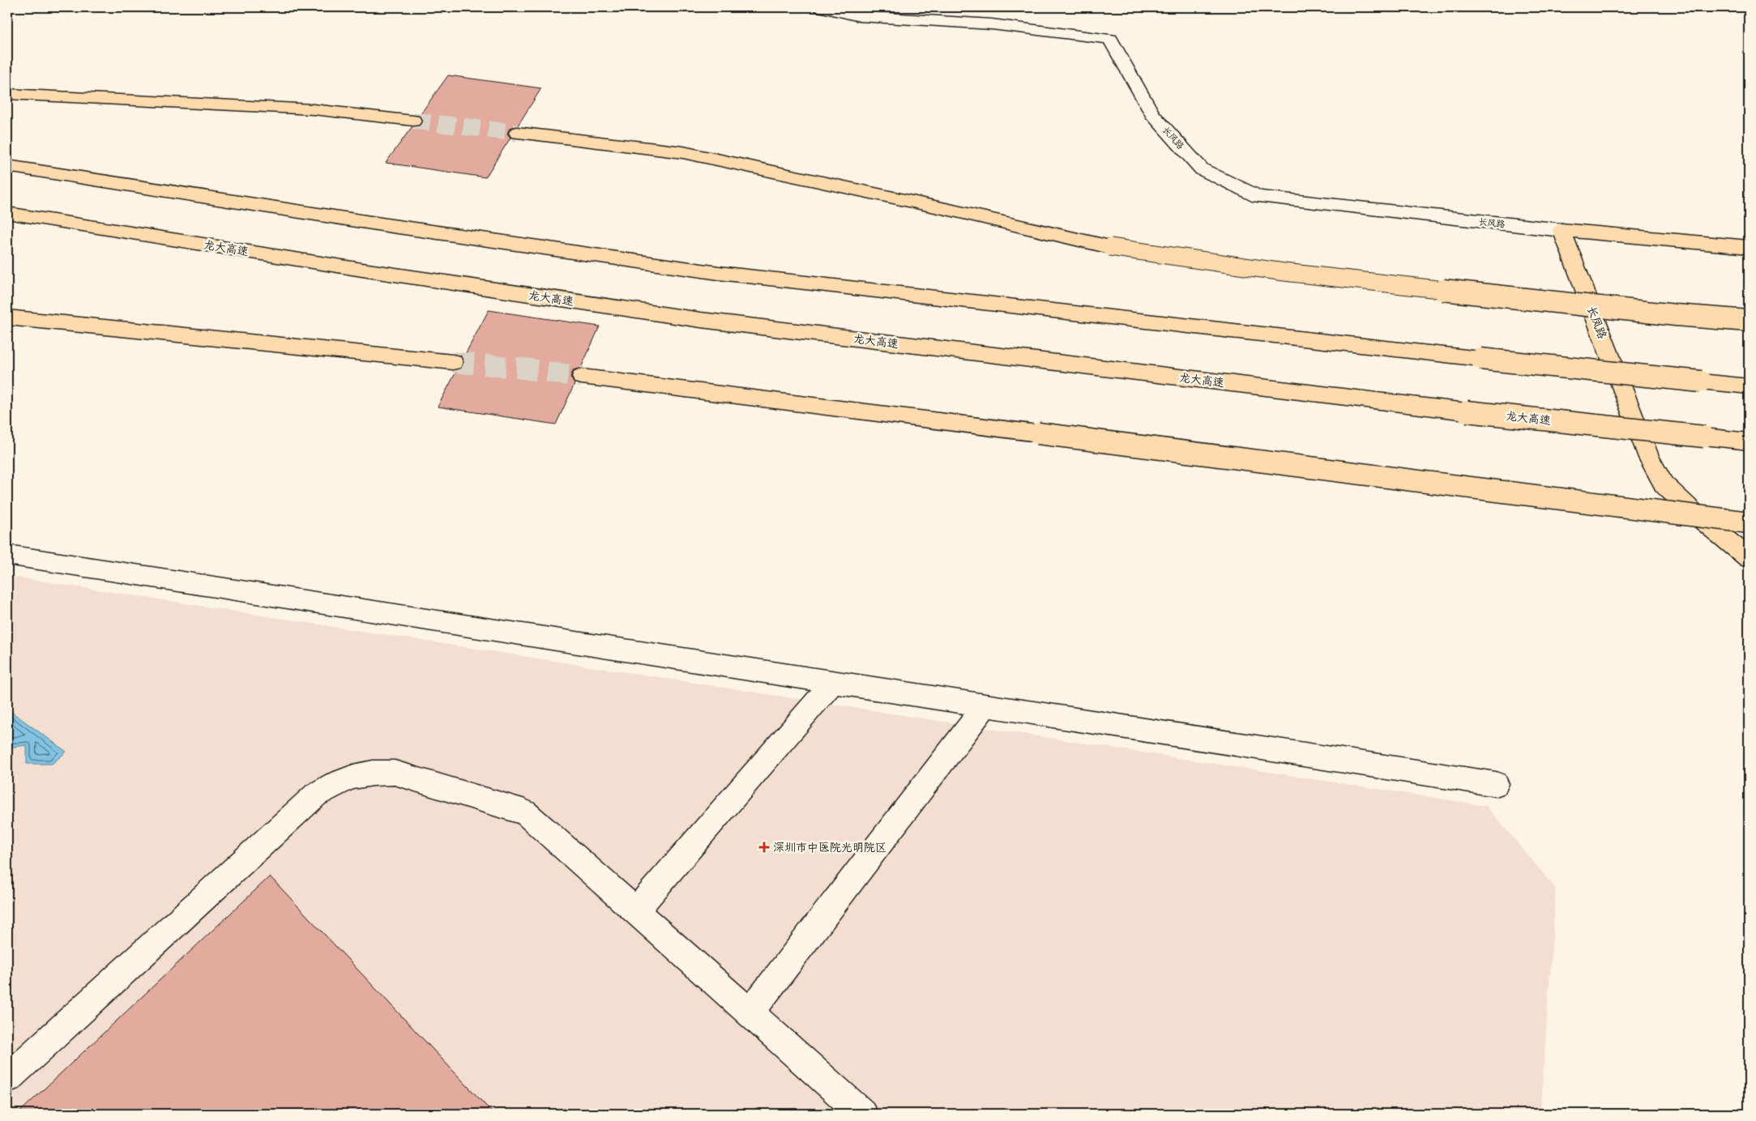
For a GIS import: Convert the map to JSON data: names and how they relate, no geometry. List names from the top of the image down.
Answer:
{
  "streets": {
    "main road": ["龙大高速", "长凤路"],
    "street": ["长风路"]
  },
  "crossings": [
    ["长风路", "长凤路"]
  ],
  "places": {
    "health": ["深圳市中医院光明院区"]
  }
}
